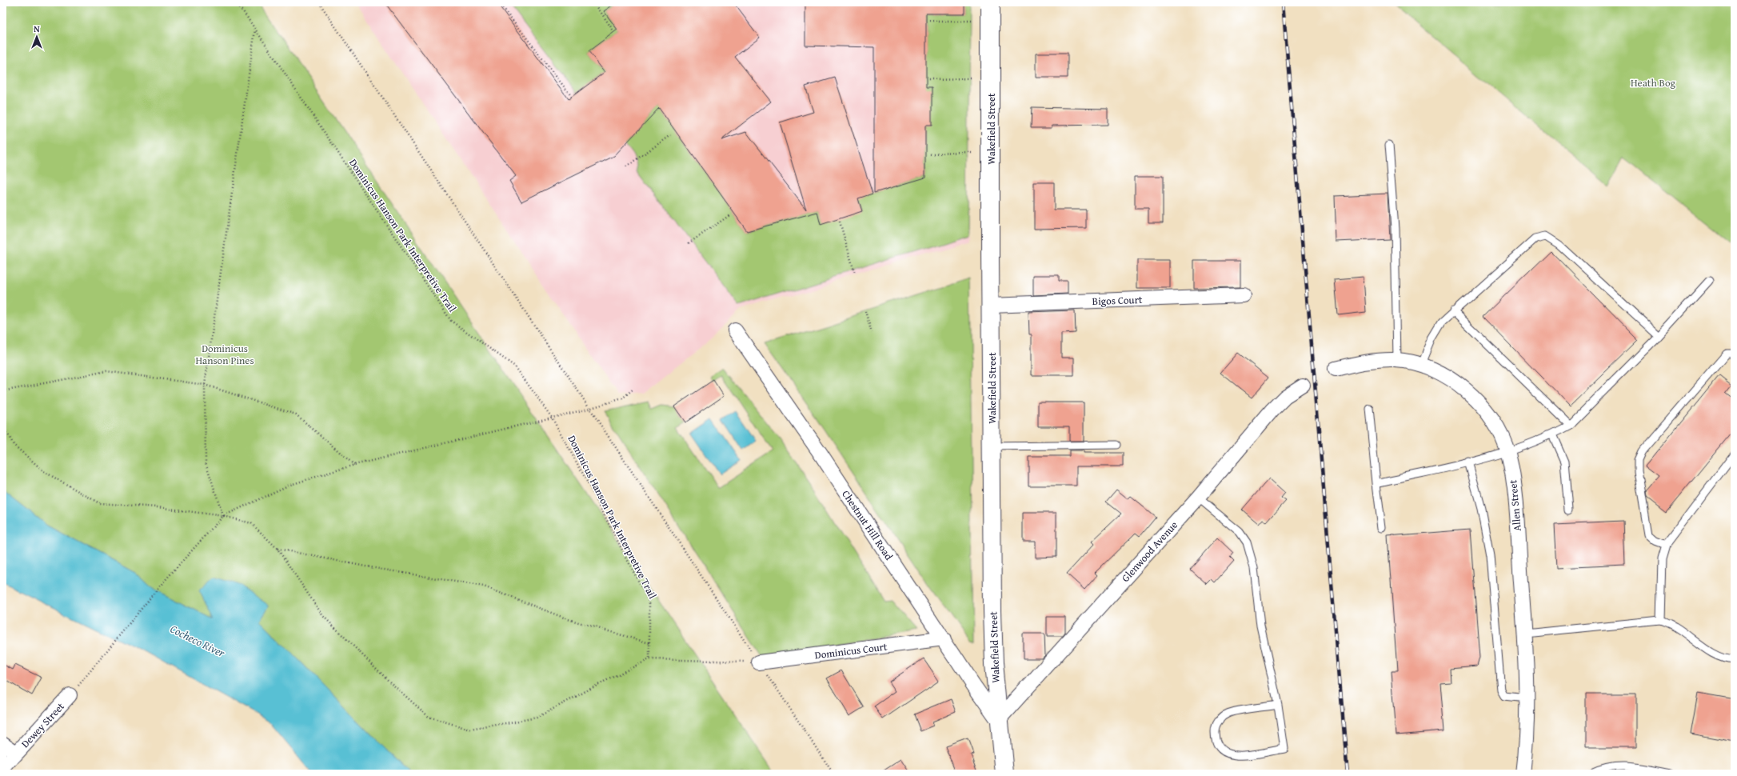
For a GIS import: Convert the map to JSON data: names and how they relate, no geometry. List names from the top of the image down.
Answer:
{
  "streets": {
    "main road": ["Wakefield Street"],
    "street": [
      "Bigos Court",
      "Allen Street",
      "Chestnut Hill Road",
      "Glenwood Avenue",
      "Dominicus Court",
      "Dewey Street"
    ],
    "path": ["Dominicus Hanson Park Interpretive Trail"]
  },
  "crossings": [
    ["Wakefield Street", "Bigos Court"],
    ["Wakefield Street", "Chestnut Hill Road"],
    ["Wakefield Street", "Glenwood Avenue"],
    ["Chestnut Hill Road", "Glenwood Avenue"],
    ["Chestnut Hill Road", "Dominicus Court"]
  ],
  "water": ["Cocheco River"],
  "parks": ["Heath Bog", "Dominicus Hanson Pines"],
  "north": "top"
}
